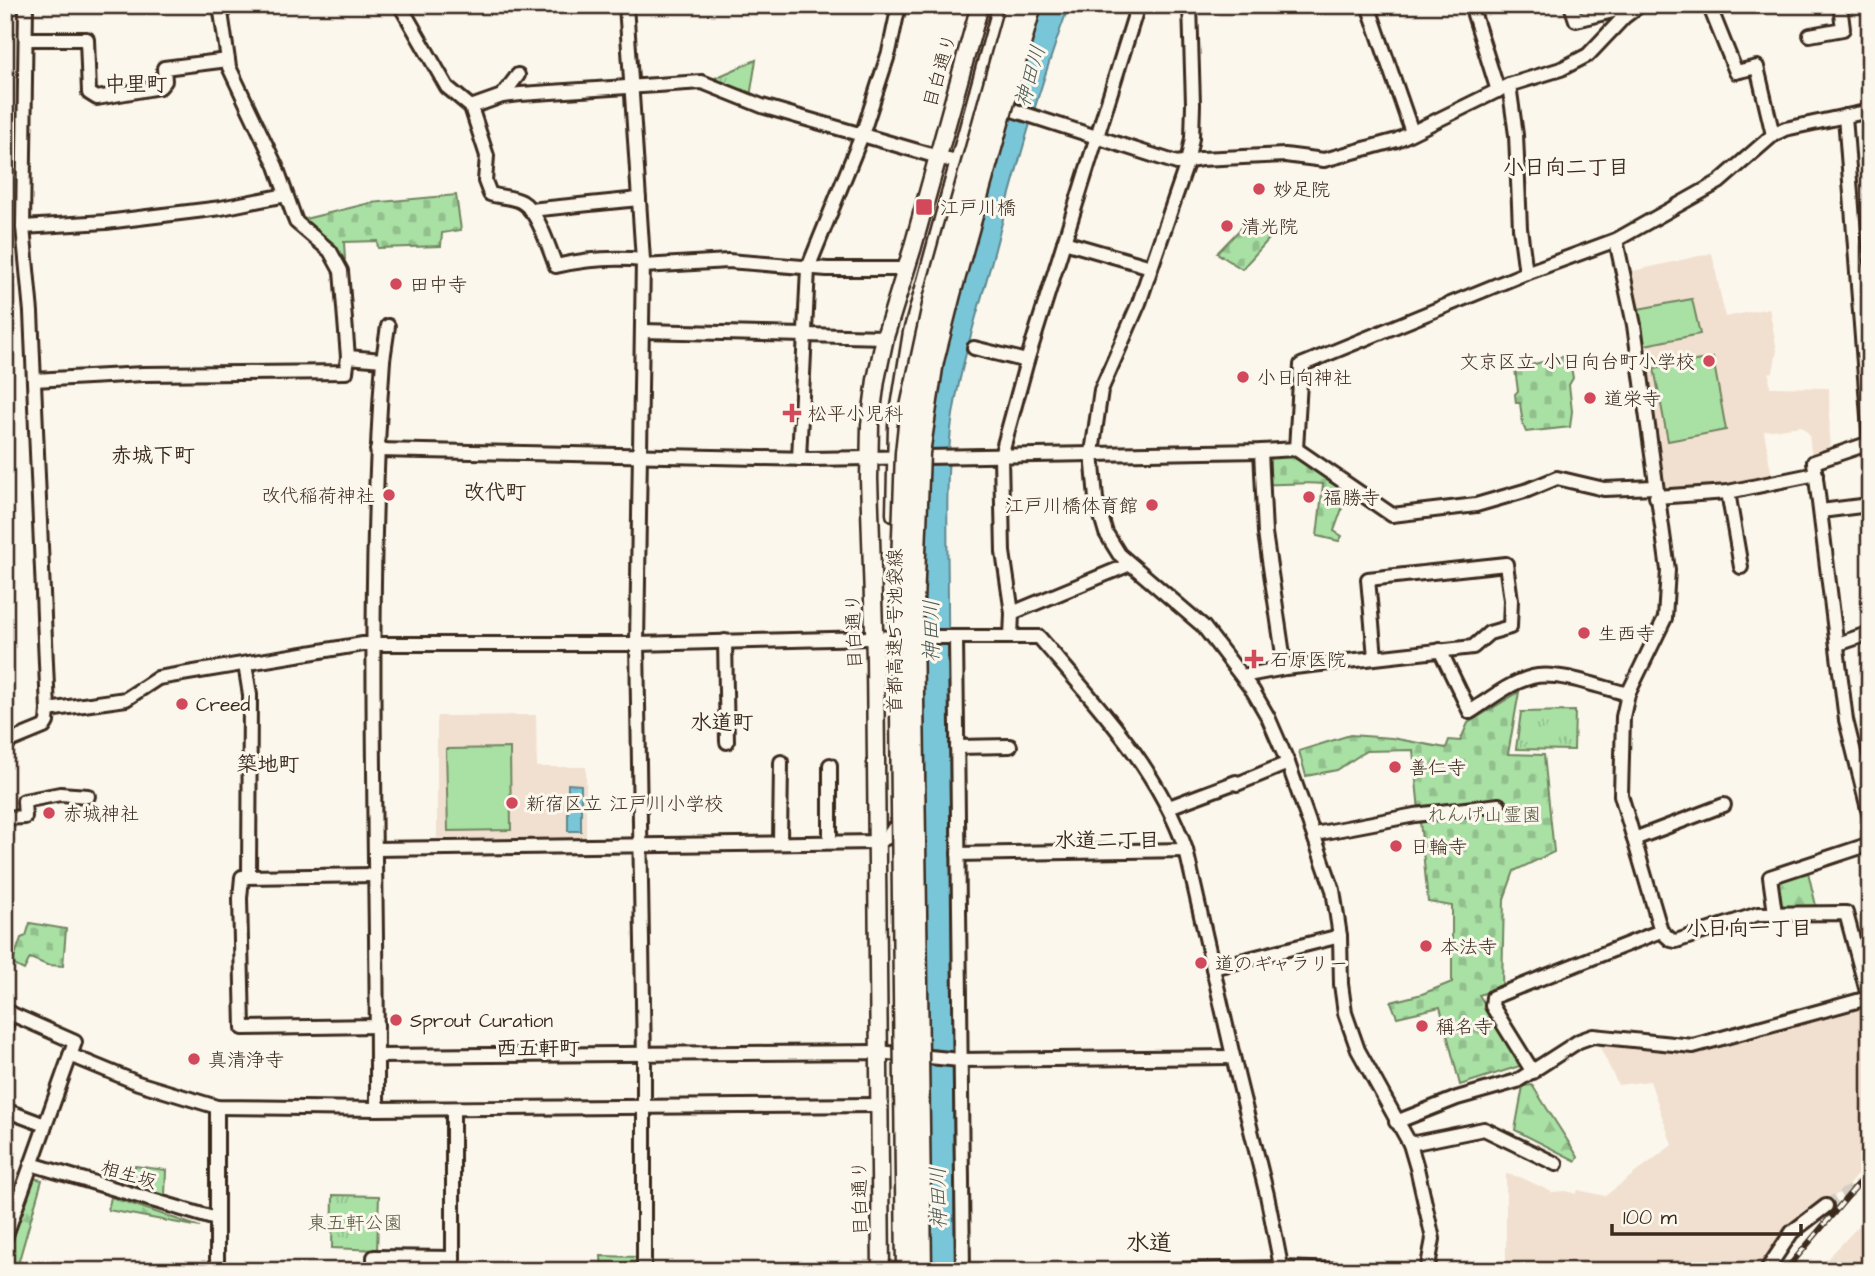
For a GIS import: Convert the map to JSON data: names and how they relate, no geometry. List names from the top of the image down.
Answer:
{
  "streets": {
    "highway": ["首都高速5号池袋線"],
    "main road": ["目白通り"],
    "street": ["相生坂"]
  },
  "districts": [
    "中里町",
    "小日向二丁目",
    "赤城下町",
    "改代町",
    "水道町",
    "築地町",
    "水道二丁目",
    "小日向一丁目",
    "西五軒町",
    "水道"
  ],
  "water": ["神田川"],
  "parks": ["れんげ山霊園", "東五軒公園"],
  "places": {
    "other": [
      "妙足院",
      "清光院",
      "田中寺",
      "文京区立 小日向台町小学校",
      "小日向神社",
      "道栄寺",
      "改代稲荷神社",
      "福勝寺",
      "江戸川橋体育館",
      "生西寺",
      "Creed",
      "善仁寺",
      "新宿区立 江戸川小学校",
      "赤城神社",
      "日輪寺",
      "本法寺",
      "道のギャラリー",
      "Sprout Curation",
      "稱名寺",
      "真清浄寺"
    ],
    "transit": ["江戸川橋"],
    "health": ["松平小児科", "石原医院"]
  },
  "scale_bar": "100 m"
}
